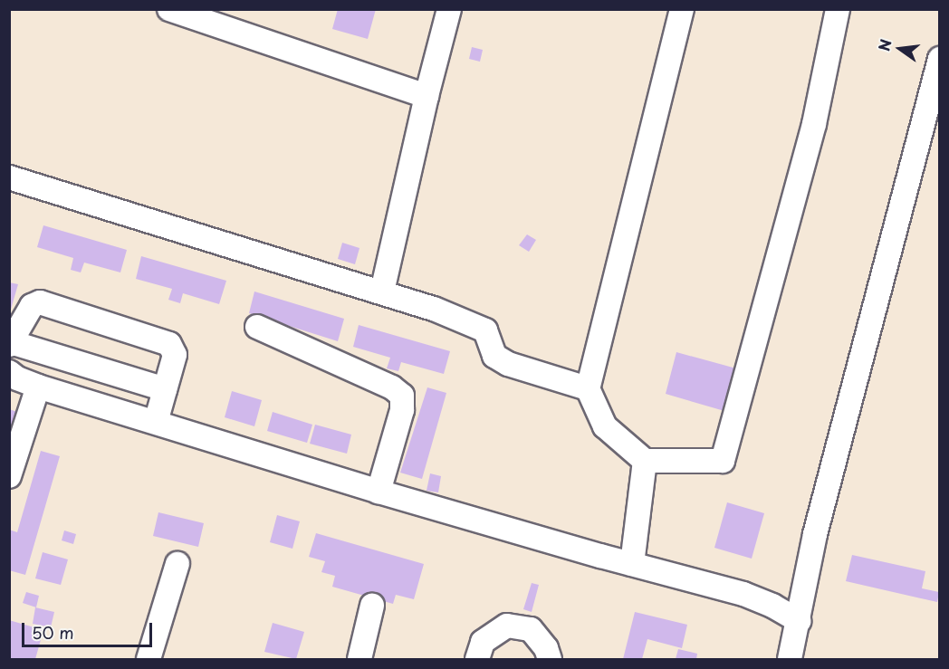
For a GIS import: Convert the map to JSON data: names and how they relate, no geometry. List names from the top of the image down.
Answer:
{
  "scale_bar": "50 m",
  "north": "left"
}
